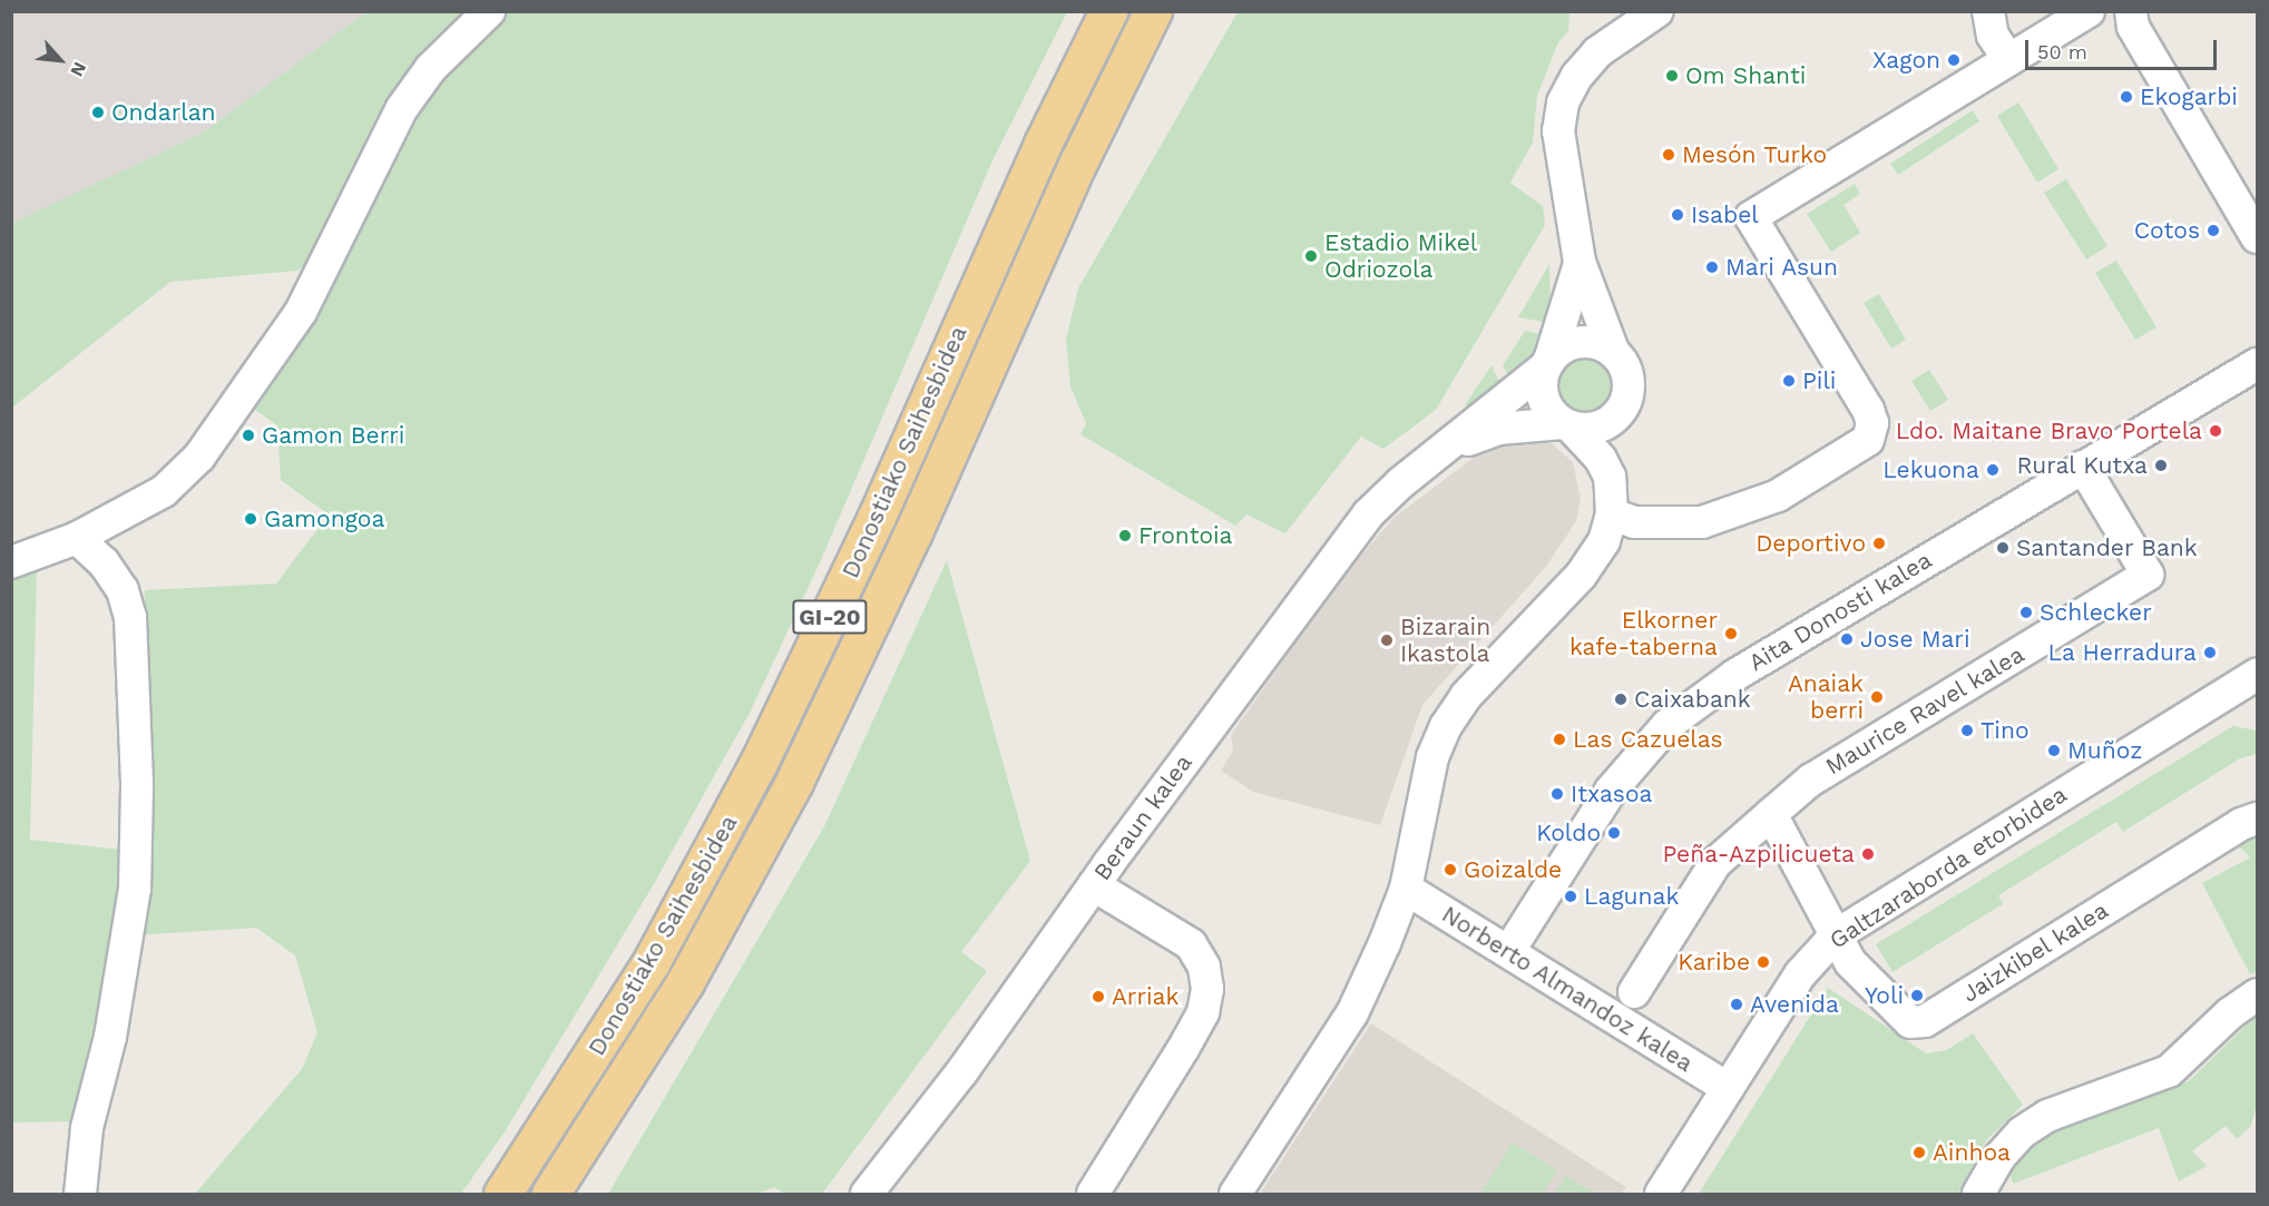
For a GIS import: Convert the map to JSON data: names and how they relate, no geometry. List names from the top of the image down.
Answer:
{
  "streets": {
    "highway": ["Donostiako Saihesbidea", "GI-20"],
    "street": [
      "Aita Donosti kalea",
      "Maurice Ravel kalea",
      "Beraun kalea",
      "Galtzaraborda etorbidea",
      "Jaizkibel kalea",
      "Norberto Almandoz kalea"
    ]
  },
  "crossings": [
    ["Aita Donosti kalea", "Maurice Ravel kalea"],
    ["Aita Donosti kalea", "Norberto Almandoz kalea"],
    ["Galtzaraborda etorbidea", "Jaizkibel kalea"],
    ["Galtzaraborda etorbidea", "Norberto Almandoz kalea"]
  ],
  "places": [
    "Xagon",
    "Om Shanti",
    "Ekogarbi",
    "Ondarlan",
    "Mesón Turko",
    "Isabel",
    "Cotos",
    "Estadio Mikel Odriozola",
    "Mari Asun",
    "Pili",
    "Ldo. Maitane Bravo Portela",
    "Gamon Berri",
    "Rural Kutxa",
    "Lekuona",
    "Gamongoa",
    "Frontoia",
    "Deportivo",
    "Santander Bank",
    "Schlecker",
    "Elkorner kafe-taberna",
    "Jose Mari",
    "Bizarain Ikastola",
    "La Herradura",
    "Anaiak berri",
    "Caixabank",
    "Tino",
    "Las Cazuelas",
    "Muñoz",
    "Itxasoa",
    "Koldo",
    "Peña-Azpilicueta",
    "Goizalde",
    "Lagunak",
    "Karibe",
    "Yoli",
    "Arriak",
    "Avenida",
    "Ainhoa"
  ],
  "scale_bar": "50 m",
  "north": "bottom right"
}
